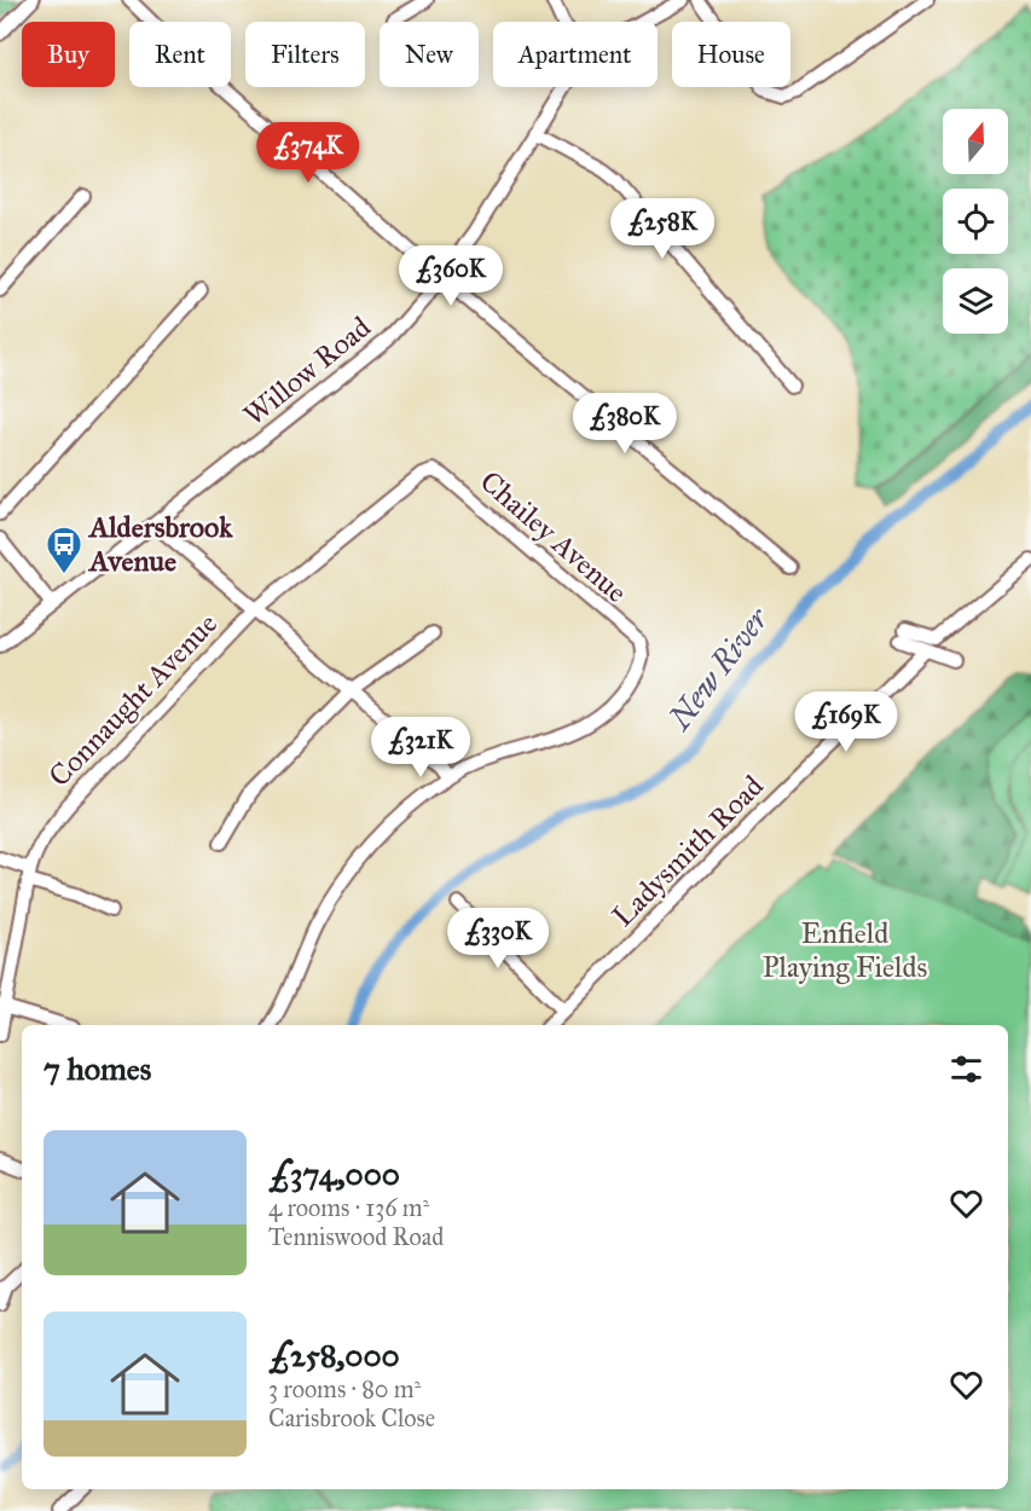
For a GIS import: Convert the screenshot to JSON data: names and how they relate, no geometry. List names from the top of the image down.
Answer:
{
  "streets": {
    "street": [
      "Willow Road",
      "Chailey Avenue",
      "Connaught Avenue",
      "Ladysmith Road"
    ]
  },
  "crossings": [
    ["Chailey Avenue", "Connaught Avenue"]
  ],
  "water": ["New River"],
  "parks": ["Enfield Playing Fields"],
  "places": {
    "bus stop": ["Aldersbrook Avenue"]
  },
  "north": "top",
  "page": {
    "chip": [
      "Buy",
      "Rent",
      "Filters",
      "New",
      "Apartment",
      "House"
    ],
    "price": [
      "£374K",
      "£258K",
      "£360K",
      "£380K",
      "£169K",
      "£321K",
      "£330K"
    ],
    "heading": "7 homes",
    "list": [
      {
        "name": "£374,000",
        "note": "4 rooms · 136 m² · Tenniswood Road"
      },
      {
        "name": "£258,000",
        "note": "3 rooms · 80 m² · Carisbrook Close"
      }
    ]
  }
}
